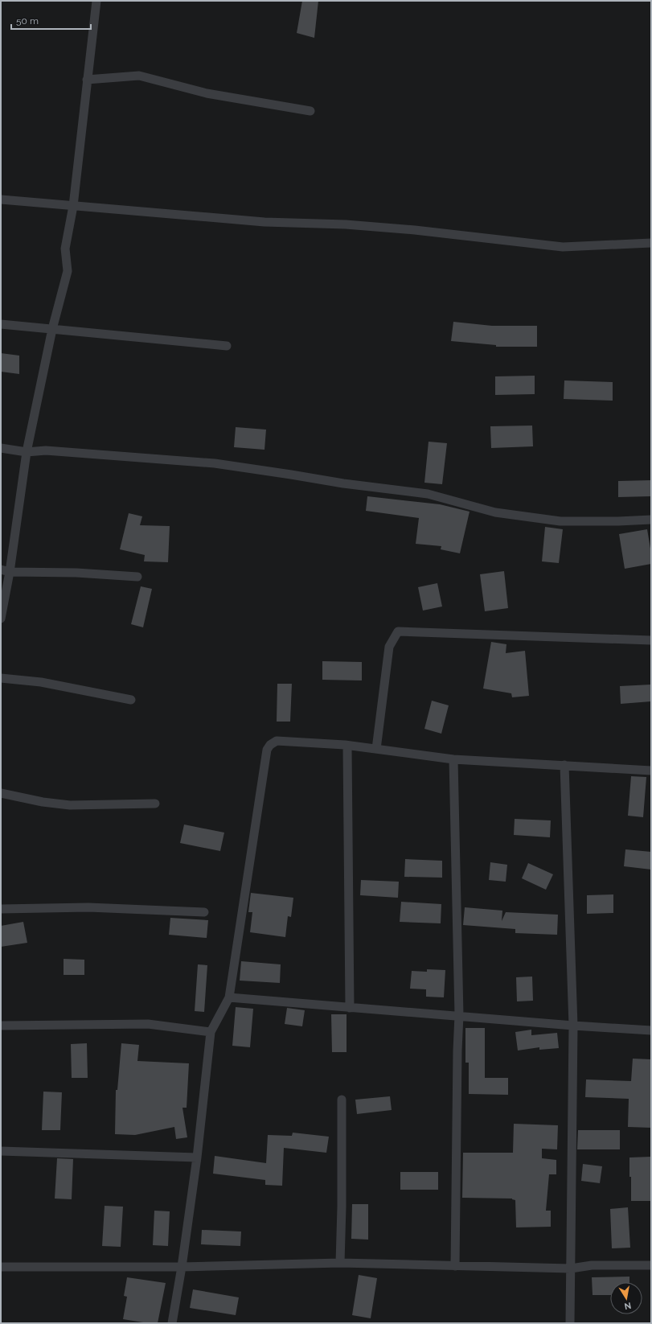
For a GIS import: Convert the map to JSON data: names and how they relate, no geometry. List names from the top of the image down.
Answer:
{
  "scale_bar": "50 m",
  "north": "bottom"
}
